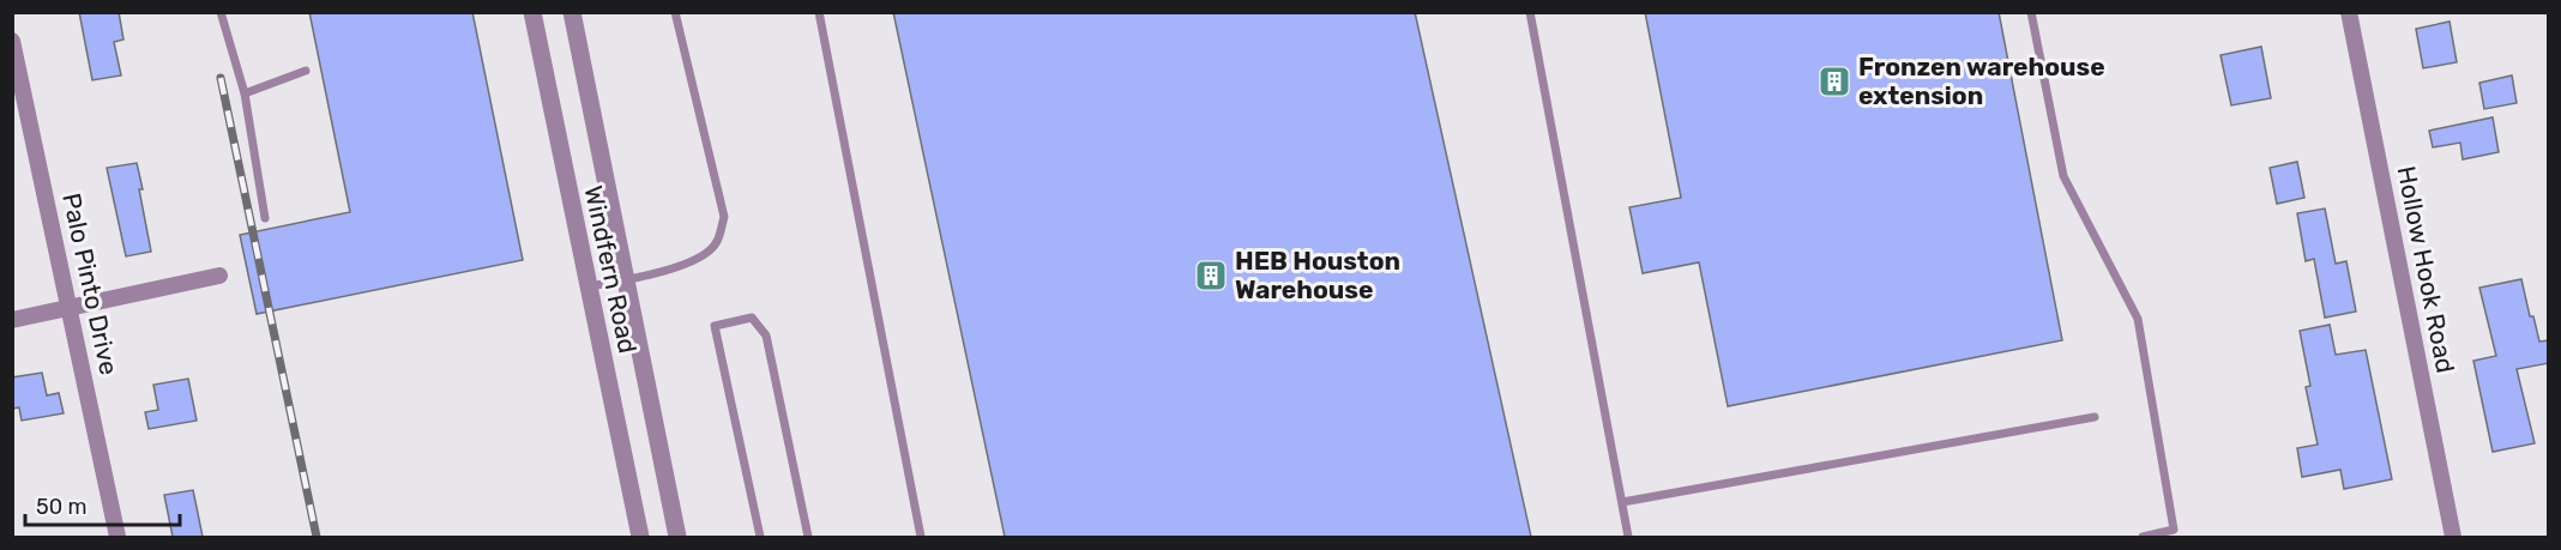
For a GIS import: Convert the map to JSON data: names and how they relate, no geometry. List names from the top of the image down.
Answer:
{
  "streets": {
    "street": ["Windfern Road", "Hollow Hook Road", "Palo Pinto Drive"]
  },
  "places": {
    "building": ["Fronzen warehouse extension", "HEB Houston Warehouse"]
  },
  "scale_bar": "50 m"
}
